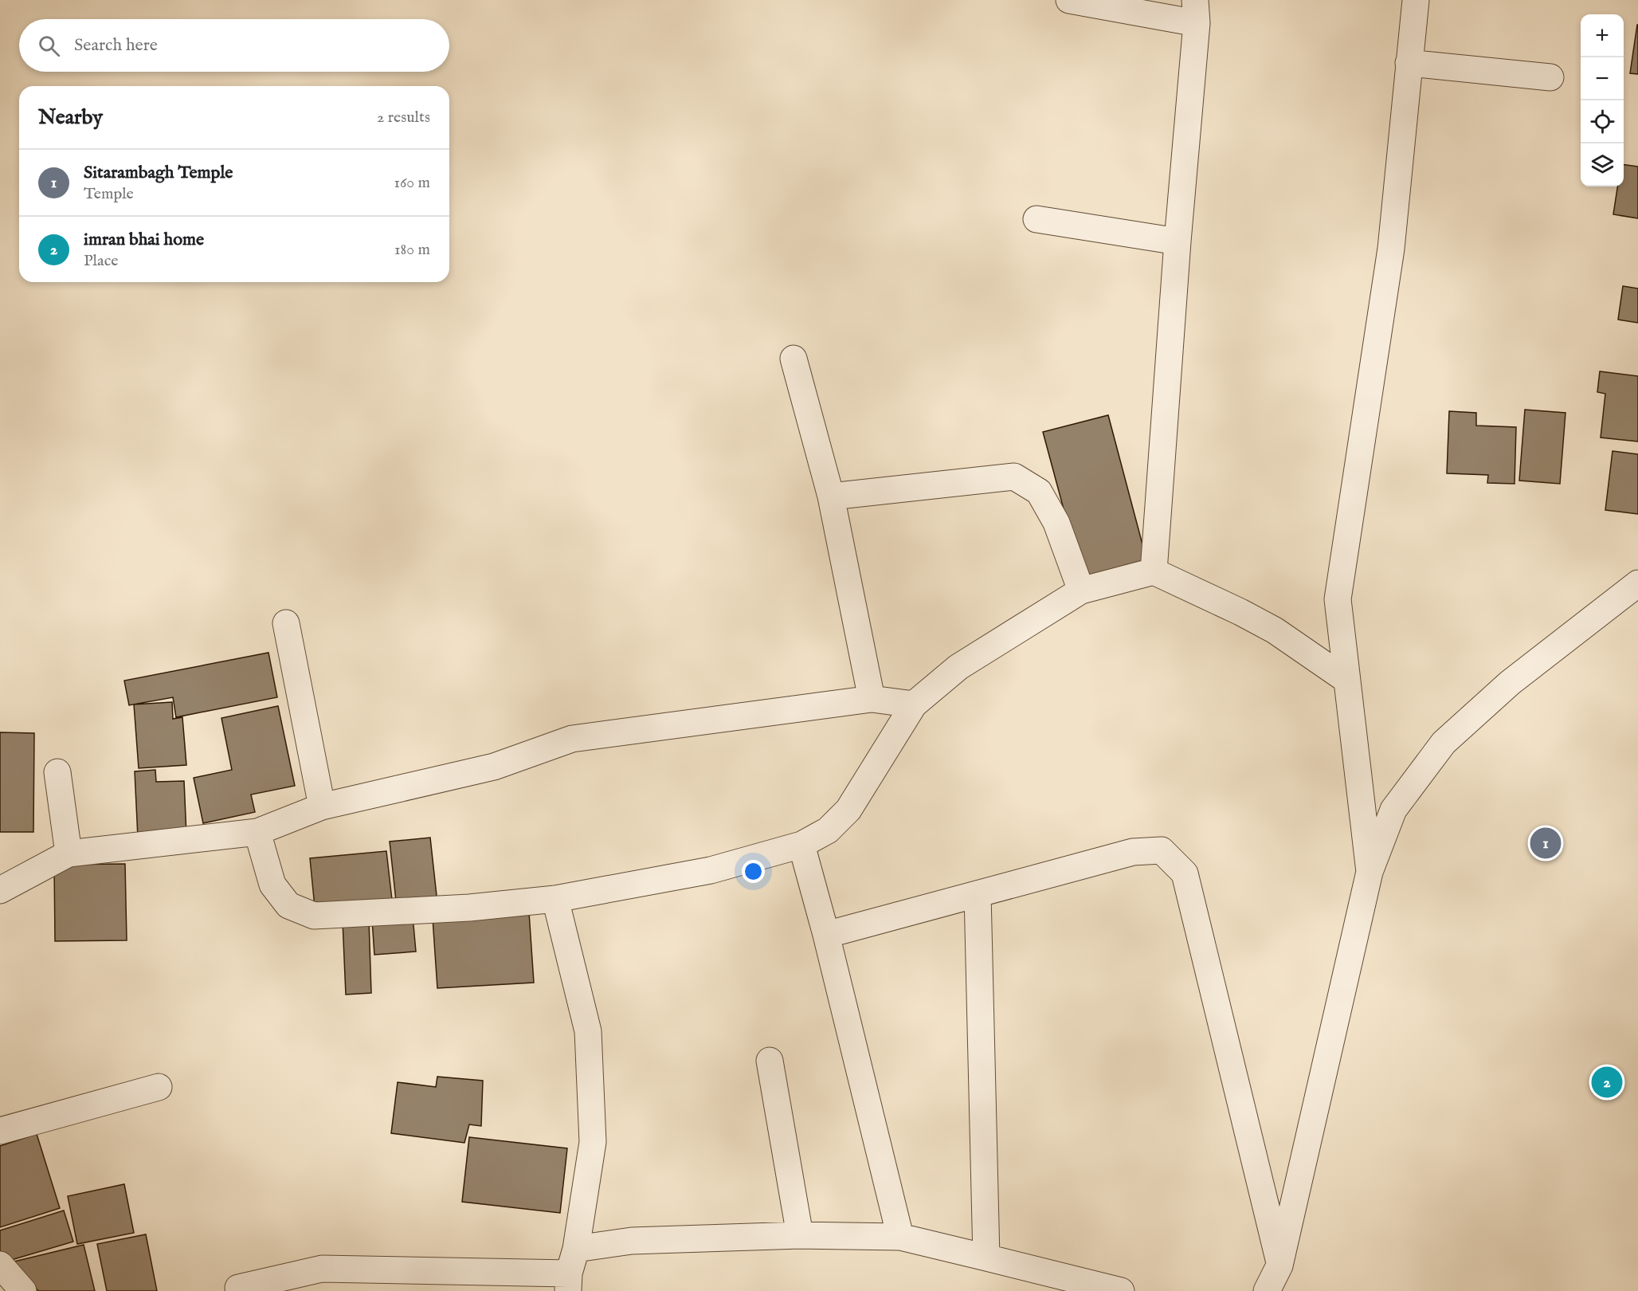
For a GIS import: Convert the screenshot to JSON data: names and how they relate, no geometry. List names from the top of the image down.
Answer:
{
  "page": {
    "map_buttons": ["+", "−"],
    "search": "Search here",
    "heading": ["Nearby", "2 results"],
    "list": [
      {
        "mark": "1",
        "name": "Sitarambagh Temple",
        "note": "Temple",
        "value": "160 m"
      },
      {
        "mark": "2",
        "name": "imran bhai home",
        "note": "Place",
        "value": "180 m"
      }
    ],
    "pins": ["1", "2"]
  }
}
